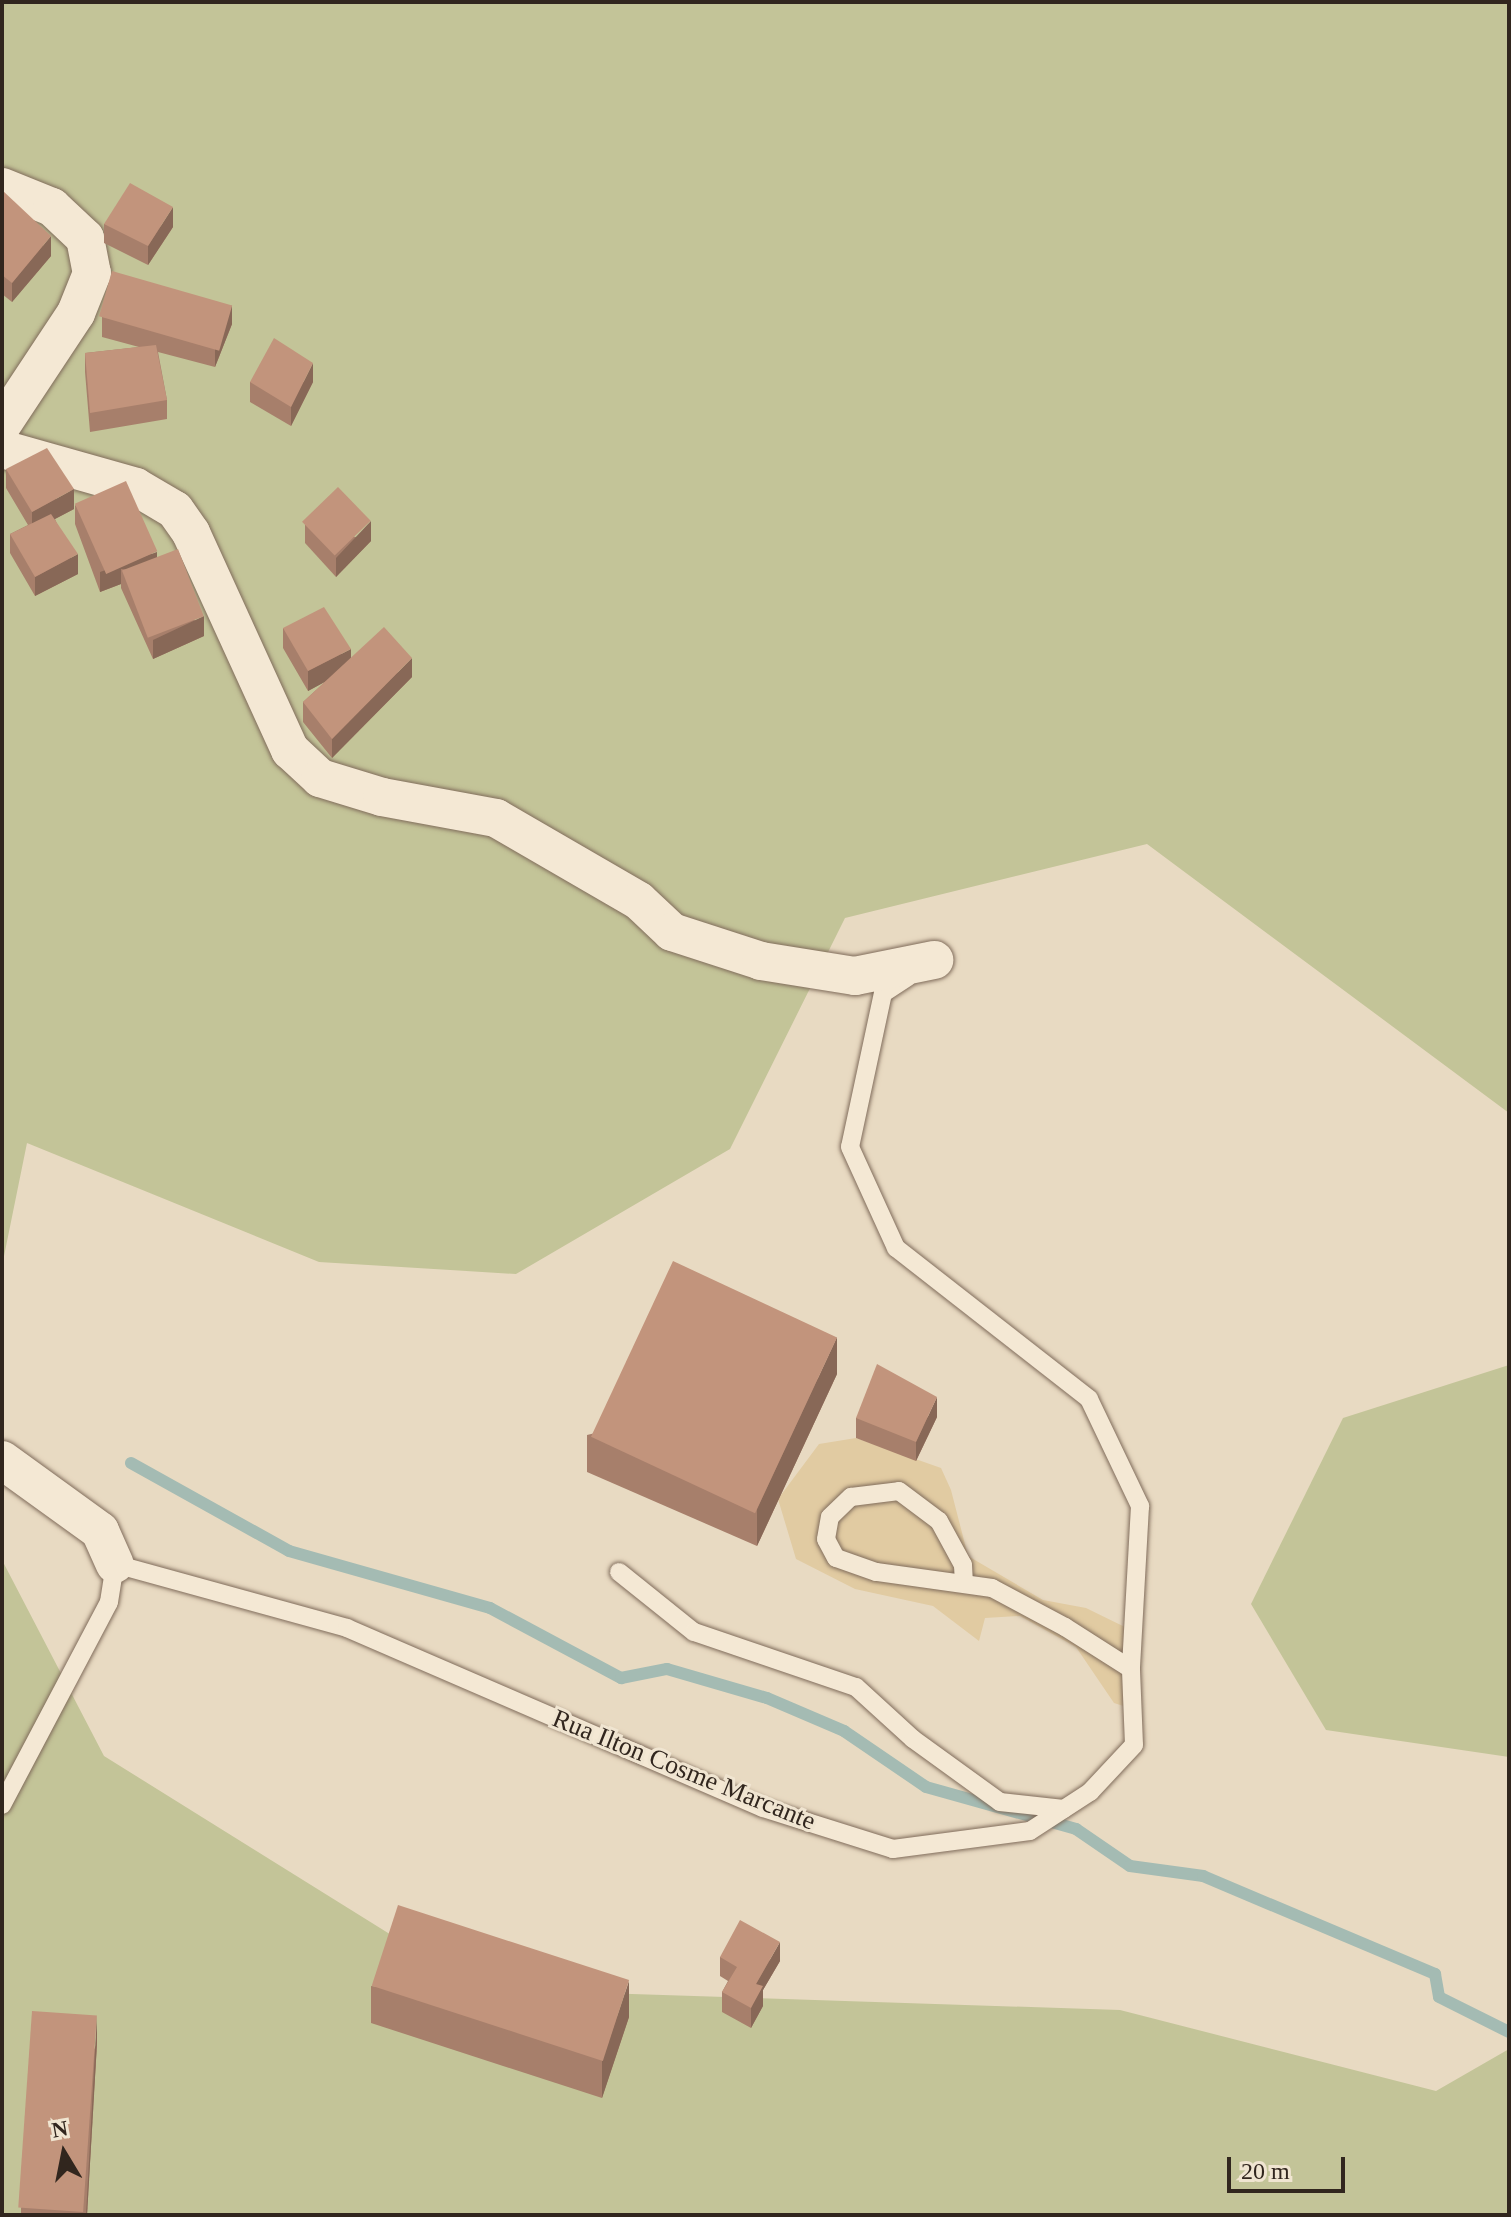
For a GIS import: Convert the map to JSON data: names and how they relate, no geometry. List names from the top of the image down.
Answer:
{
  "streets": {
    "lane": ["Rua Ilton Cosme Marcante"]
  },
  "scale_bar": "20 m",
  "north": "top"
}
